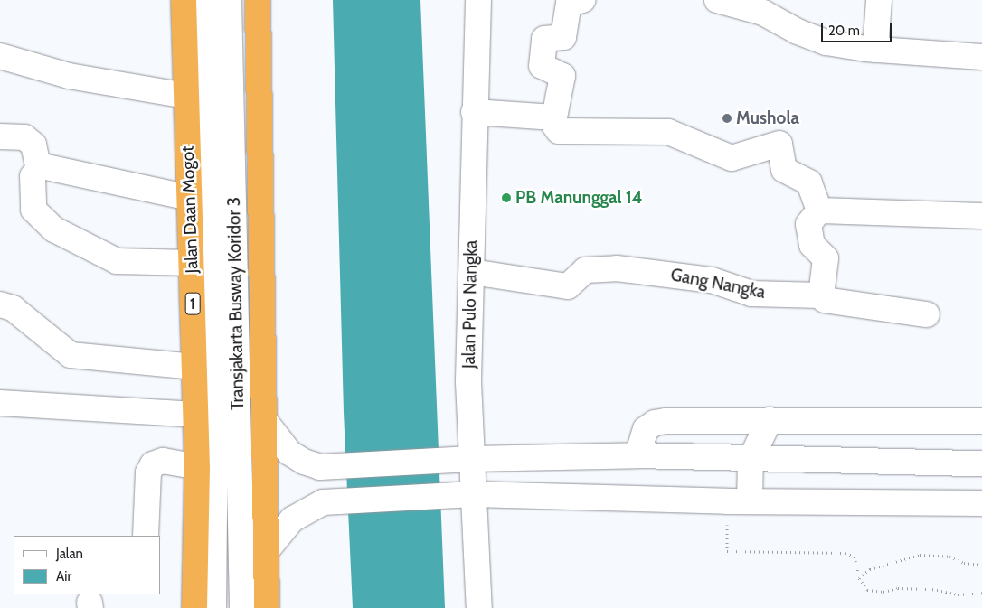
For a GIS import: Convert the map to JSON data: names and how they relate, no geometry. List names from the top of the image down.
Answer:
{
  "streets": {
    "highway": ["Jalan Daan Mogot", "1"],
    "street": ["Gang Nangka", "Transjakarta Busway Koridor 3", "Jalan Pulo Nangka"]
  },
  "crossings": [
    ["Gang Nangka", "Jalan Pulo Nangka"]
  ],
  "places": ["Mushola", "PB Manunggal 14"],
  "legend": ["Jalan", "Air"],
  "scale_bar": "20 m"
}
